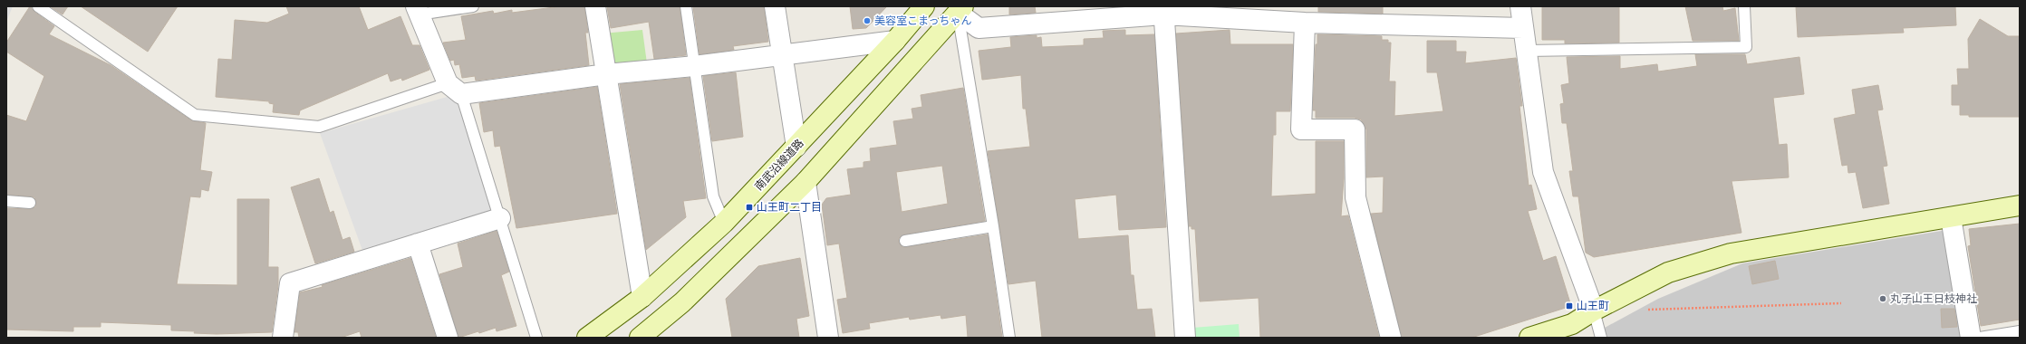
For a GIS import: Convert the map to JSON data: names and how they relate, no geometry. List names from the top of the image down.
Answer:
{
  "streets": {
    "street": ["南武沿線道路"]
  },
  "places": {
    "other": ["美容室こまっちゃん", "丸子山王日枝神社"],
    "transit": ["山王町二丁目", "山王町"]
  }
}
